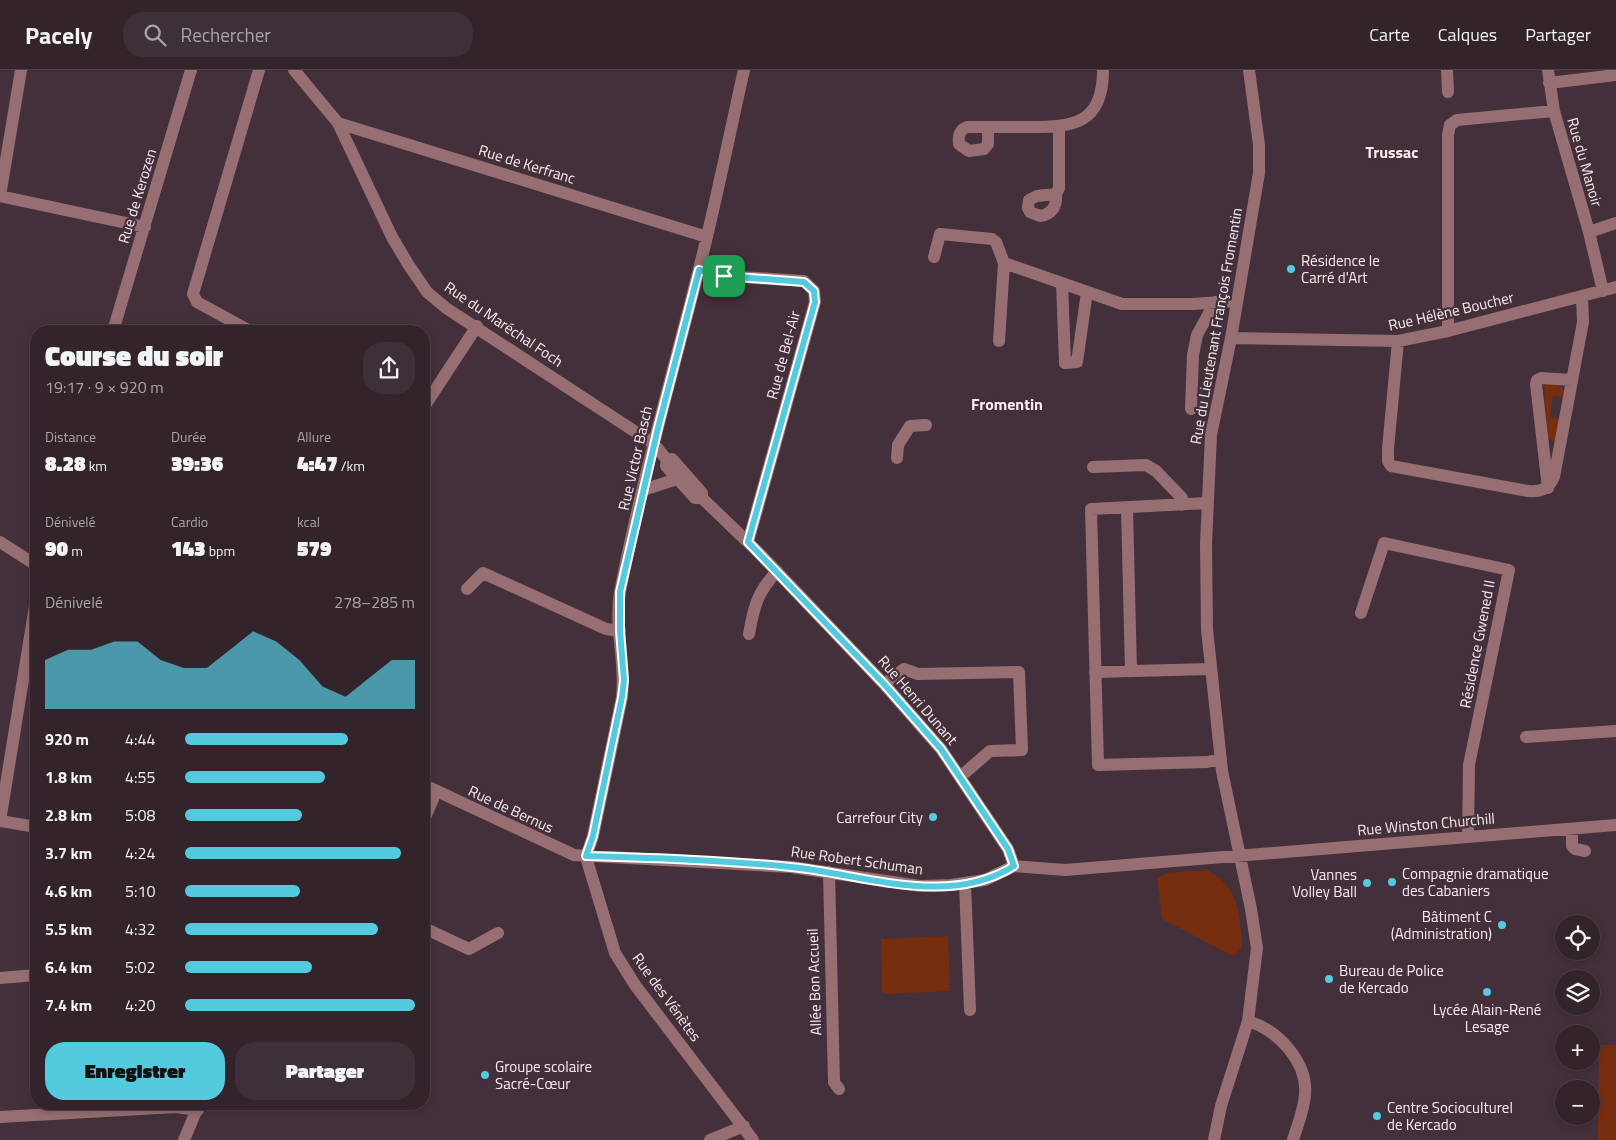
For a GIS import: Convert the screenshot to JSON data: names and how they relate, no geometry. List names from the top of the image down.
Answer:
{
  "streets": {
    "street": [
      "Rue du Manoir",
      "Rue de Kerfranc",
      "Rue de Kerozen",
      "Rue Hélène Boucher",
      "Rue du Maréchal Foch",
      "Rue du Lieutenant François Fromentin",
      "Rue de Bel-Air",
      "Rue Victor Basch",
      "Résidence Gwened II",
      "Rue Henri Dunant",
      "Rue de Bernus",
      "Rue Winston Churchill",
      "Rue Robert Schuman",
      "Allée Bon Accueil",
      "Rue des Vénètes"
    ]
  },
  "crossings": [
    ["Rue du Manoir", "Rue Hélène Boucher"],
    ["Rue de Kerfranc", "Rue du Maréchal Foch"],
    ["Rue de Kerfranc", "Rue Victor Basch"],
    ["Rue Hélène Boucher", "Rue du Lieutenant François Fromentin"],
    ["Rue du Maréchal Foch", "Rue Victor Basch"],
    ["Rue du Maréchal Foch", "Rue Henri Dunant"],
    ["Rue du Lieutenant François Fromentin", "Rue Winston Churchill"],
    ["Rue de Bel-Air", "Rue Victor Basch"],
    ["Rue de Bel-Air", "Rue Henri Dunant"],
    ["Rue Victor Basch", "Rue Henri Dunant"],
    ["Rue Victor Basch", "Rue de Bernus"],
    ["Rue Victor Basch", "Rue Robert Schuman"],
    ["Rue Victor Basch", "Rue des Vénètes"],
    ["Résidence Gwened II", "Rue Winston Churchill"],
    ["Rue Henri Dunant", "Rue Robert Schuman"],
    ["Rue de Bernus", "Rue Robert Schuman"],
    ["Rue de Bernus", "Rue des Vénètes"],
    ["Rue Robert Schuman", "Allée Bon Accueil"],
    ["Rue Robert Schuman", "Rue des Vénètes"]
  ],
  "districts": ["Trussac", "Fromentin"],
  "places": [
    "Résidence le Carré d'Art",
    "Carrefour City",
    "Compagnie dramatique des Cabaniers",
    "Vannes Volley Ball",
    "Bâtiment C (Administration)",
    "Bureau de Police de Kercado",
    "Lycée Alain-René Lesage",
    "Groupe scolaire Sacré-Cœur",
    "Centre Socioculturel de Kercado"
  ],
  "page": {
    "header": "Pacely",
    "search": "Rechercher",
    "nav": ["Carte", "Calques", "Partager"],
    "heading": ["Course du soir", "19:17 · 9 × 920 m"],
    "stats": [
      ["Distance", "8.28 km"],
      ["Durée", "39:36"],
      ["Allure", "4:47 /km"],
      ["Dénivelé", "90 m"],
      ["Cardio", "143 bpm"],
      ["kcal", "579"]
    ],
    "chart": ["Dénivelé", "278–285 m"],
    "list": [
      {
        "name": "920 m",
        "note": "4:44"
      },
      {
        "name": "1.8 km",
        "note": "4:55"
      },
      {
        "name": "2.8 km",
        "note": "5:08"
      },
      {
        "name": "3.7 km",
        "note": "4:24"
      },
      {
        "name": "4.6 km",
        "note": "5:10"
      },
      {
        "name": "5.5 km",
        "note": "4:32"
      },
      {
        "name": "6.4 km",
        "note": "5:02"
      },
      {
        "name": "7.4 km",
        "note": "4:20"
      }
    ],
    "map_buttons": ["+", "−"],
    "buttons": ["Enregistrer", "Partager"]
  }
}
